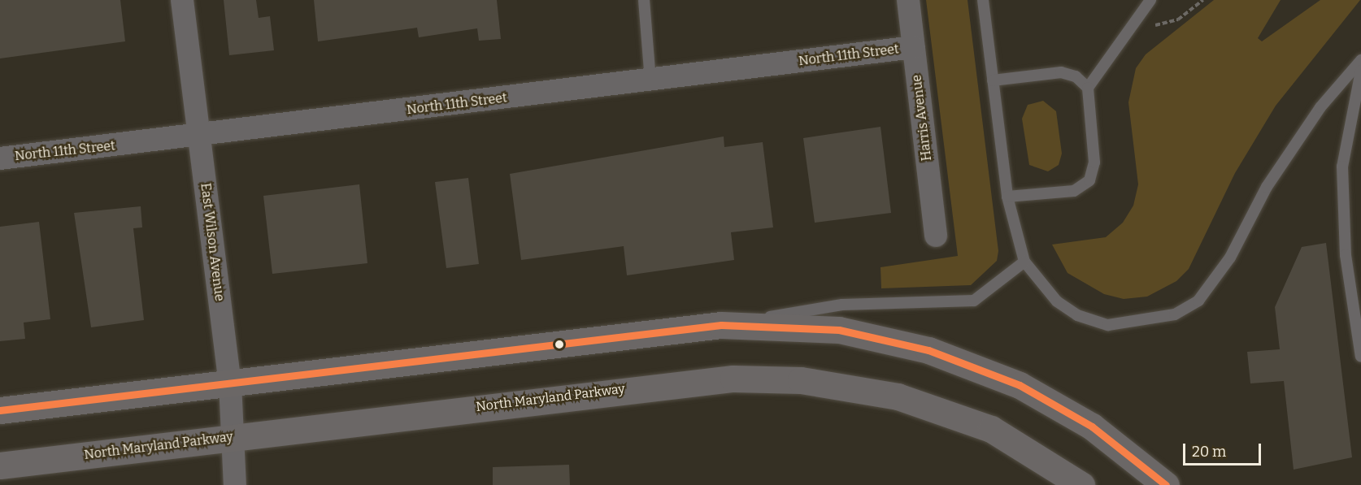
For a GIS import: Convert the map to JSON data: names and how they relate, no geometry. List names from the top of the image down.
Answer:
{
  "streets": {
    "main road": ["North Maryland Parkway"],
    "street": ["North 11th Street", "Harris Avenue", "East Wilson Avenue"]
  },
  "crossings": [
    ["North 11th Street", "Harris Avenue"],
    ["North 11th Street", "East Wilson Avenue"],
    ["East Wilson Avenue", "North Maryland Parkway"]
  ],
  "scale_bar": "20 m"
}
